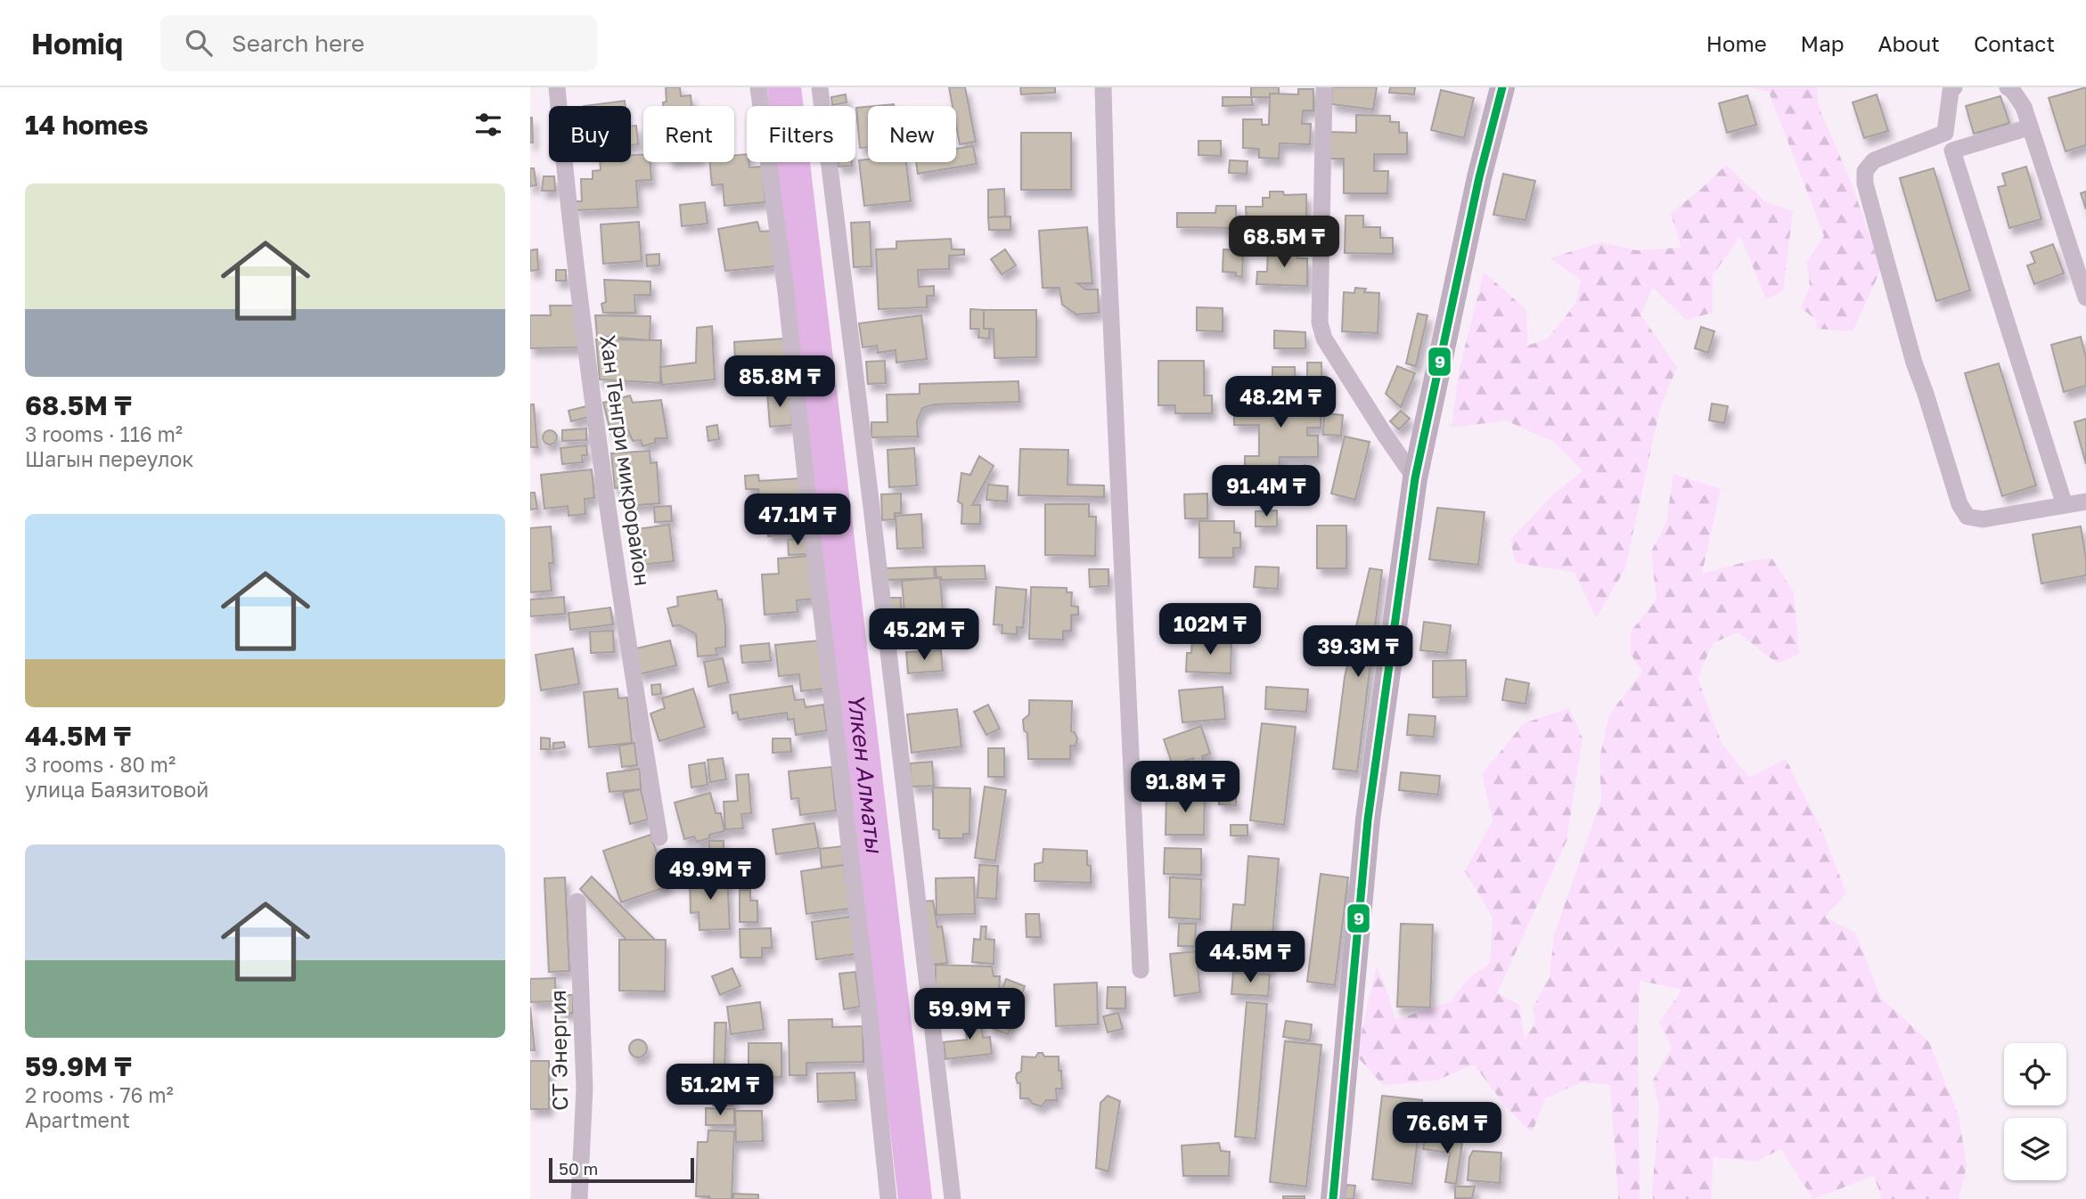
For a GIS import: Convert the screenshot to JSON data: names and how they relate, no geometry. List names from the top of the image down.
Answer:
{
  "streets": {
    "street": ["Хан Тенгри микрорайон", "СТ Энергия"]
  },
  "water": ["Үлкен Алматы"],
  "lines": ["transit line 9"],
  "scale_bar": "50 m",
  "page": {
    "header": "Homiq",
    "search": "Search here",
    "nav": [
      "Home",
      "Map",
      "About",
      "Contact"
    ],
    "heading": "14 homes",
    "chip": [
      "Buy",
      "Rent",
      "Filters",
      "New"
    ],
    "list": [
      {
        "name": "68.5M ₸",
        "note": "3 rooms · 116 m² · Шагын переулок"
      },
      {
        "name": "44.5M ₸",
        "note": "3 rooms · 80 m² · улица Баязитовой"
      },
      {
        "name": "59.9M ₸",
        "note": "2 rooms · 76 m² · Apartment"
      }
    ],
    "price": [
      "68.5M ₸",
      "85.8M ₸",
      "48.2M ₸",
      "91.4M ₸",
      "47.1M ₸",
      "102M ₸",
      "45.2M ₸",
      "39.3M ₸",
      "91.8M ₸",
      "49.9M ₸",
      "44.5M ₸",
      "59.9M ₸",
      "51.2M ₸",
      "76.6M ₸"
    ],
    "scale": "50 m"
  }
}
